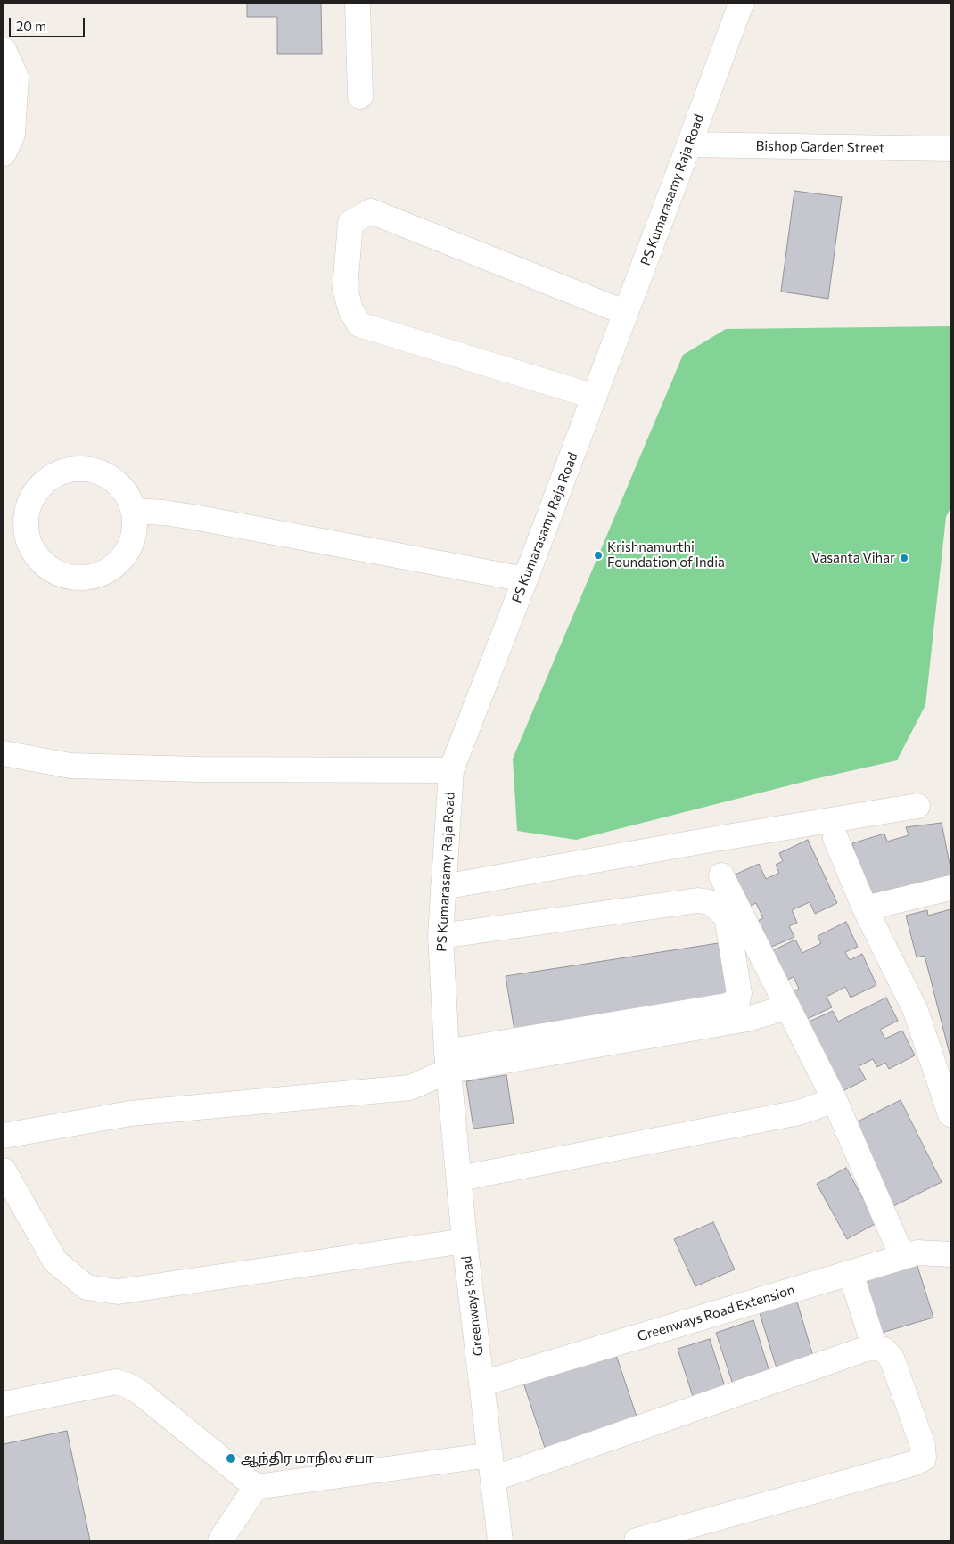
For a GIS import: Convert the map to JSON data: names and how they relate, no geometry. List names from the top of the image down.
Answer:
{
  "streets": {
    "street": [
      "Bishop Garden Street",
      "PS Kumarasamy Raja Road",
      "Greenways Road",
      "Greenways Road Extension"
    ]
  },
  "crossings": [
    ["Bishop Garden Street", "PS Kumarasamy Raja Road"],
    ["PS Kumarasamy Raja Road", "Greenways Road"],
    ["Greenways Road", "Greenways Road Extension"]
  ],
  "places": ["Krishnamurthi Foundation of India", "Vasanta Vihar", "ஆந்திர மாநில சபா"],
  "scale_bar": "20 m"
}
